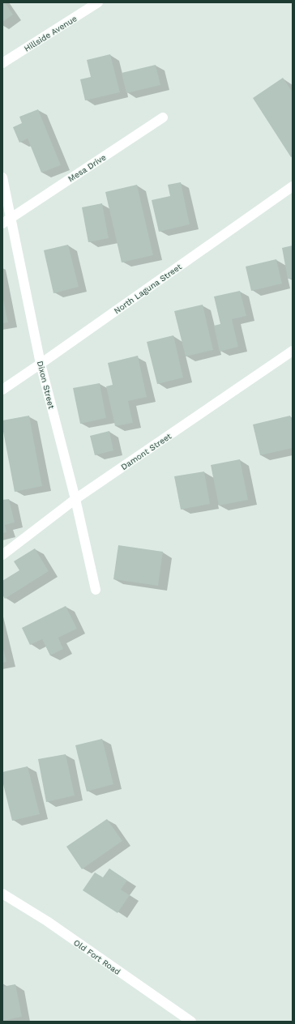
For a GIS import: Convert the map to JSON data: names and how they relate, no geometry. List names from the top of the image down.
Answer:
{
  "streets": {
    "street": [
      "Hillside Avenue",
      "Mesa Drive",
      "North Laguna Street",
      "Dixon Street",
      "Damont Street",
      "Old Fort Road"
    ]
  },
  "crossings": [
    ["Mesa Drive", "Dixon Street"],
    ["North Laguna Street", "Dixon Street"],
    ["Dixon Street", "Damont Street"]
  ]
}
